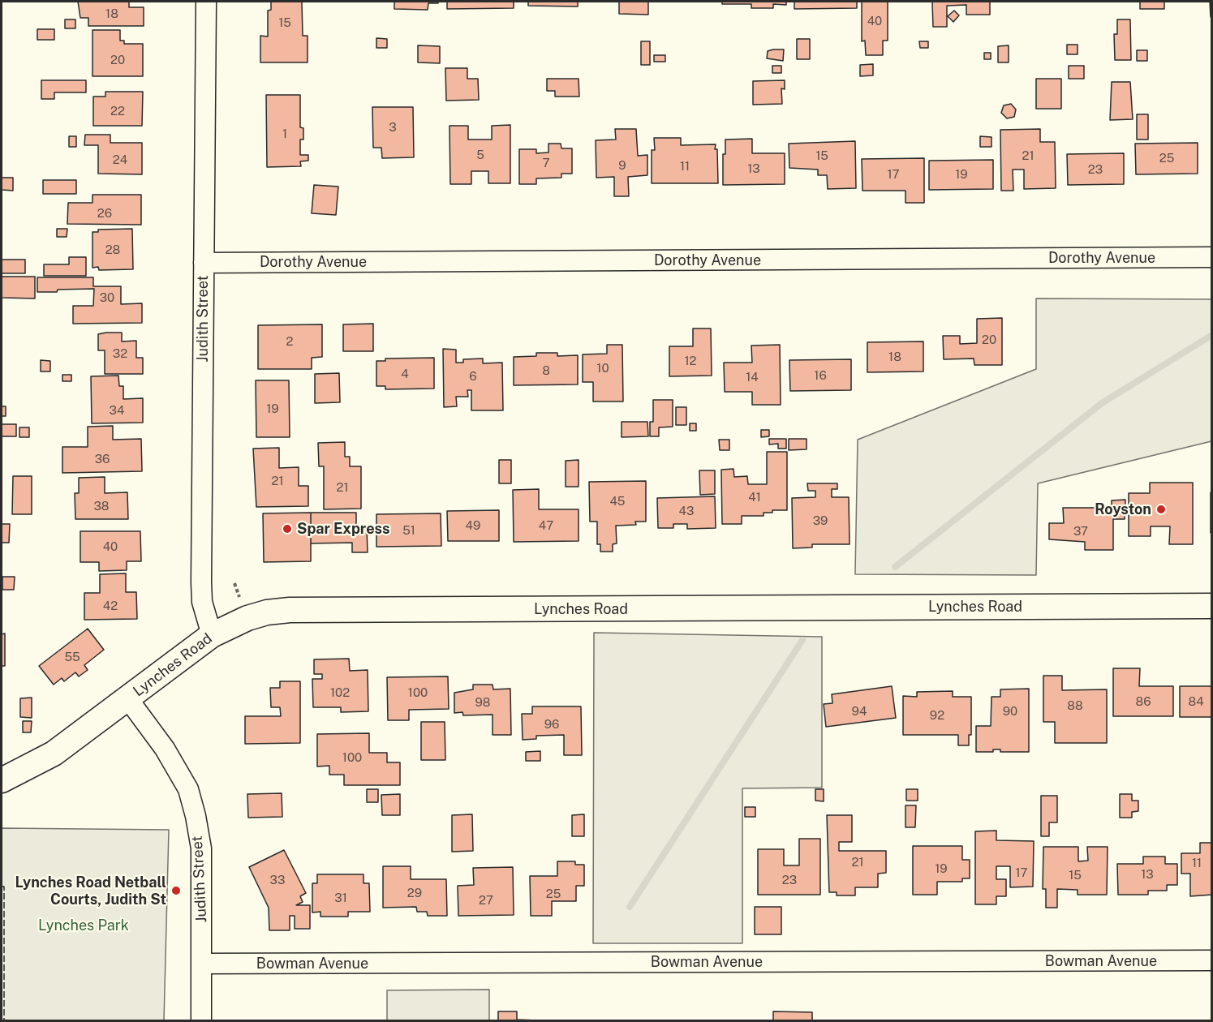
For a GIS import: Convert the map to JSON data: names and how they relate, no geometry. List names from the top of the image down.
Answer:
{
  "streets": {
    "street": [
      "Dorothy Avenue",
      "Judith Street",
      "Lynches Road",
      "Bowman Avenue"
    ]
  },
  "crossings": [
    ["Dorothy Avenue", "Judith Street"],
    ["Judith Street", "Lynches Road"],
    ["Judith Street", "Bowman Avenue"]
  ],
  "parks": ["Lynches Park"],
  "places": ["Royston", "Spar Express", "Lynches Road Netball Courts, Judith St"],
  "house_numbers": [
    "18",
    "40",
    "15",
    "20",
    "22",
    "3",
    "1",
    "5",
    "15",
    "21",
    "25",
    "24",
    "7",
    "9",
    "11",
    "13",
    "23",
    "17",
    "19",
    "26",
    "28",
    "30",
    "20",
    "2",
    "32",
    "18",
    "12",
    "10",
    "8",
    "4",
    "16",
    "6",
    "14",
    "19",
    "34",
    "36",
    "21",
    "21",
    "41",
    "45",
    "38",
    "43",
    "39",
    "49",
    "47",
    "51",
    "37",
    "40",
    "42",
    "55",
    "102",
    "100",
    "86",
    "84",
    "98",
    "88",
    "94",
    "90",
    "92",
    "96",
    "100",
    "21",
    "11",
    "19",
    "17",
    "13",
    "15",
    "33",
    "23",
    "29",
    "25",
    "31",
    "27"
  ]
}
